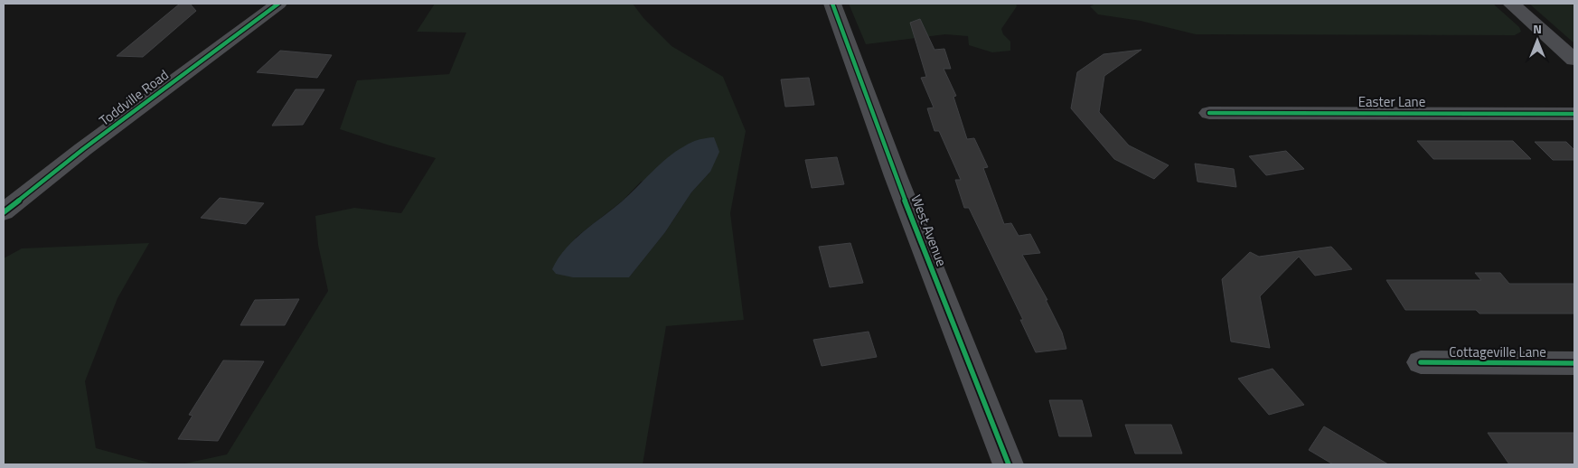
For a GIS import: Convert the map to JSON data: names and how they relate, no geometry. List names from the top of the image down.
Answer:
{
  "streets": {
    "street": [
      "Toddville Road",
      "Easter Lane",
      "West Avenue",
      "Cottageville Lane"
    ]
  },
  "north": "top"
}
